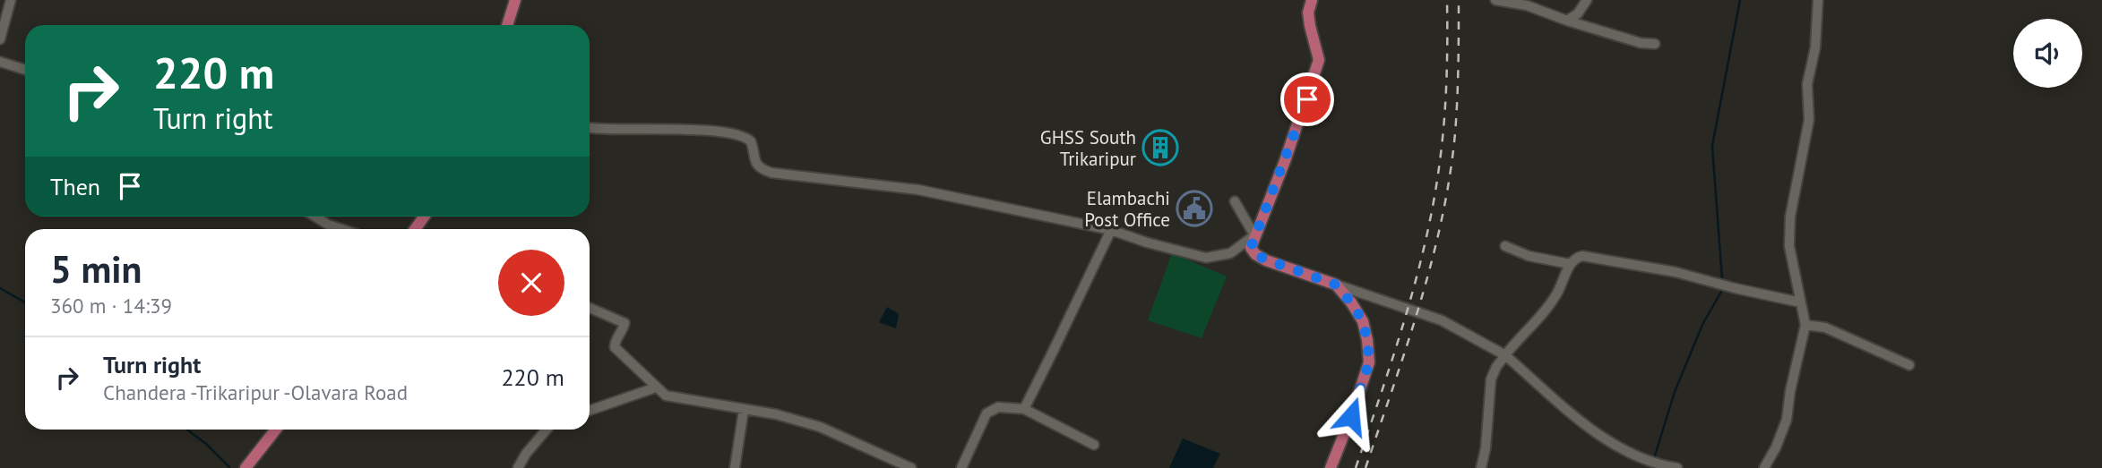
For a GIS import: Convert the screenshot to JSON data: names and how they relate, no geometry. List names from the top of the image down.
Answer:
{
  "places": {
    "building": ["GHSS South Trikaripur"],
    "public building": ["Elambachi Post Office"]
  },
  "page": {
    "turn": ["220 m", "Turn right"],
    "then": "Then",
    "heading": ["5 min", "360 m · 14:39"],
    "list": [
      {
        "name": "Turn right",
        "note": "Chandera -Trikaripur -Olavara Road",
        "value": "220 m"
      }
    ]
  }
}
